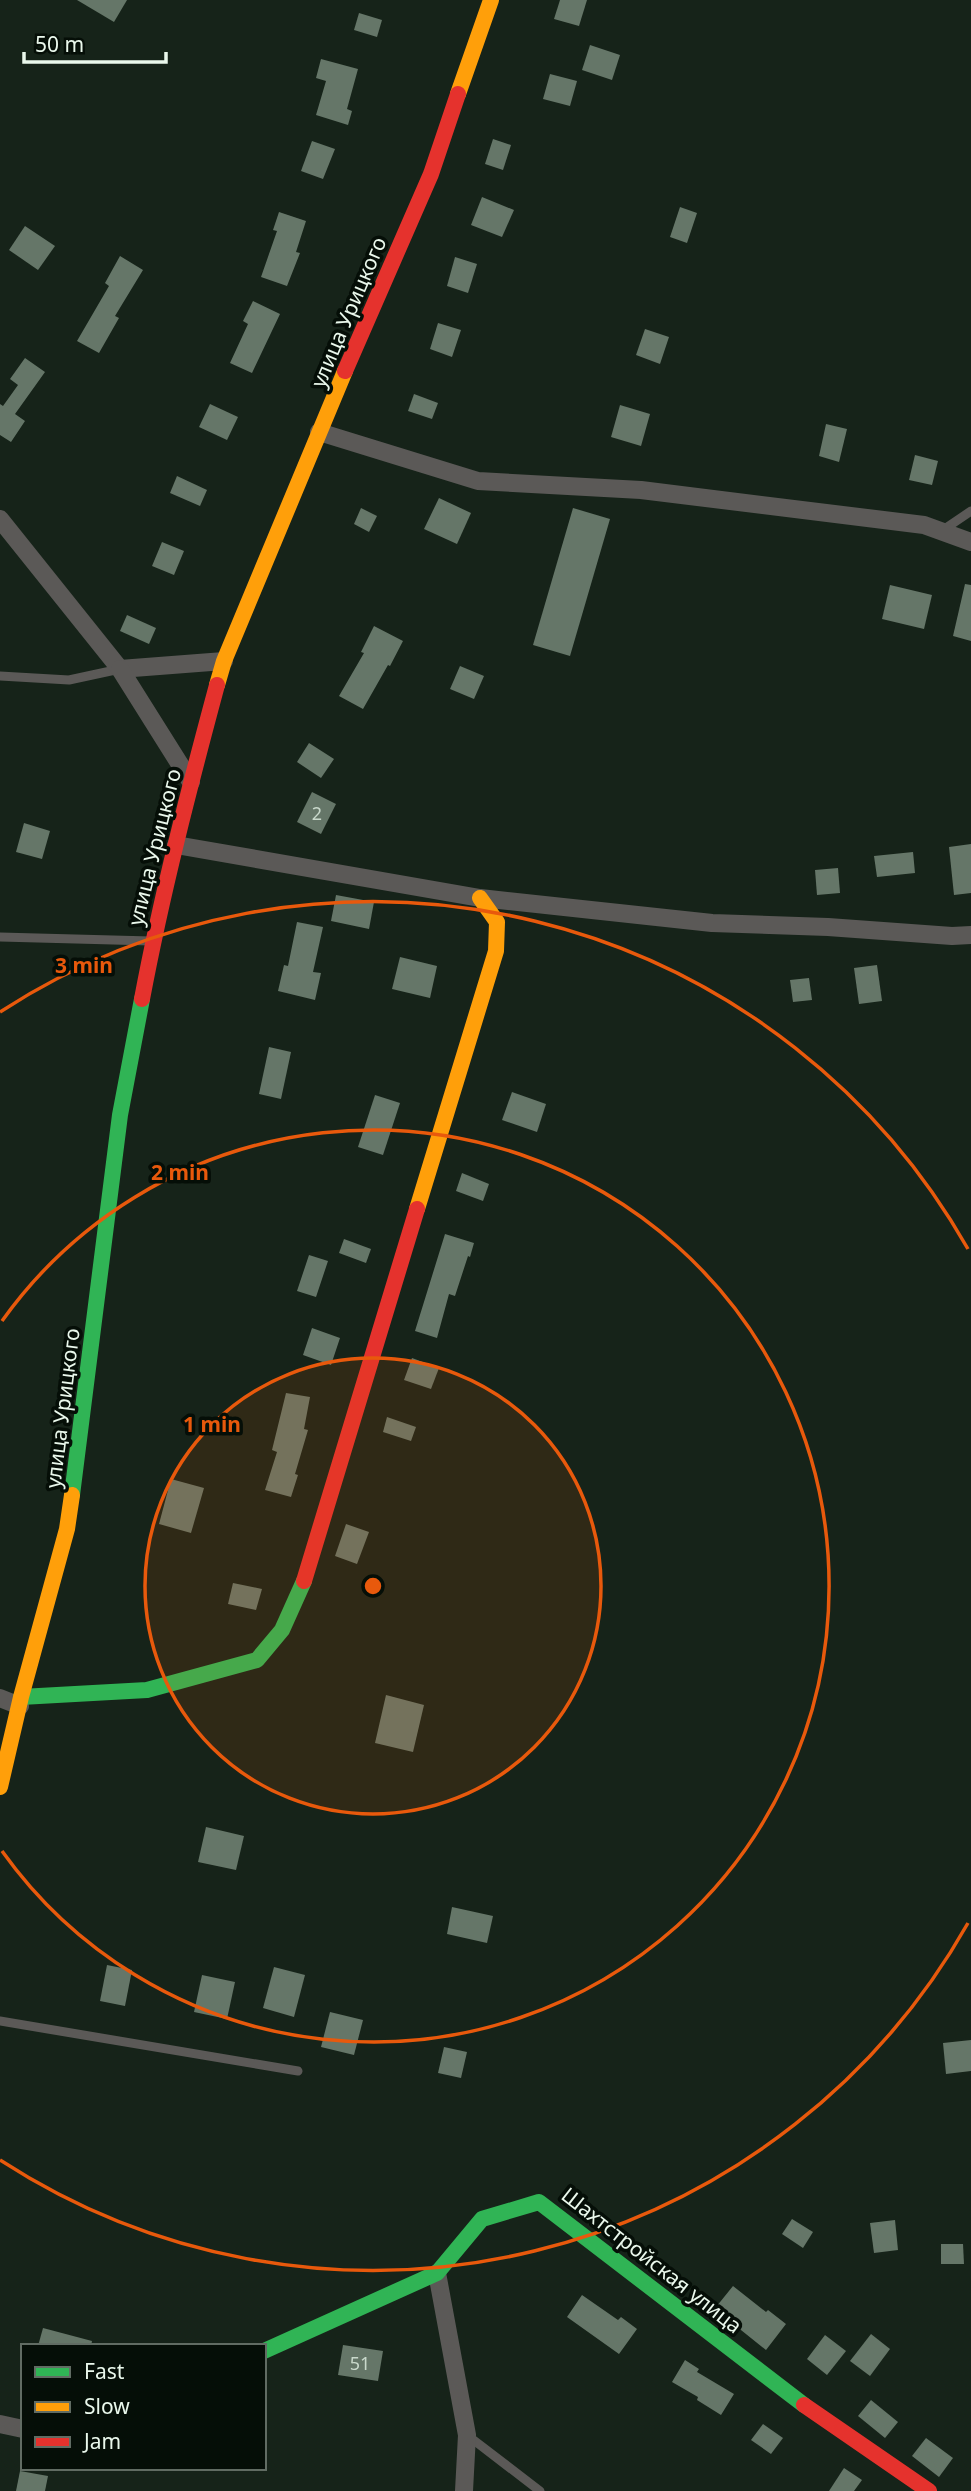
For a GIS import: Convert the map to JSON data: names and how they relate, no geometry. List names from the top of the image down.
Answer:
{
  "streets": {
    "street": ["улица Урицкого", "Шахтстройская улица"]
  },
  "house_numbers": ["2", "51"],
  "legend": ["Fast", "Slow", "Jam"],
  "scale_bar": "50 m",
  "rings": ["3 min", "2 min", "1 min"]
}
